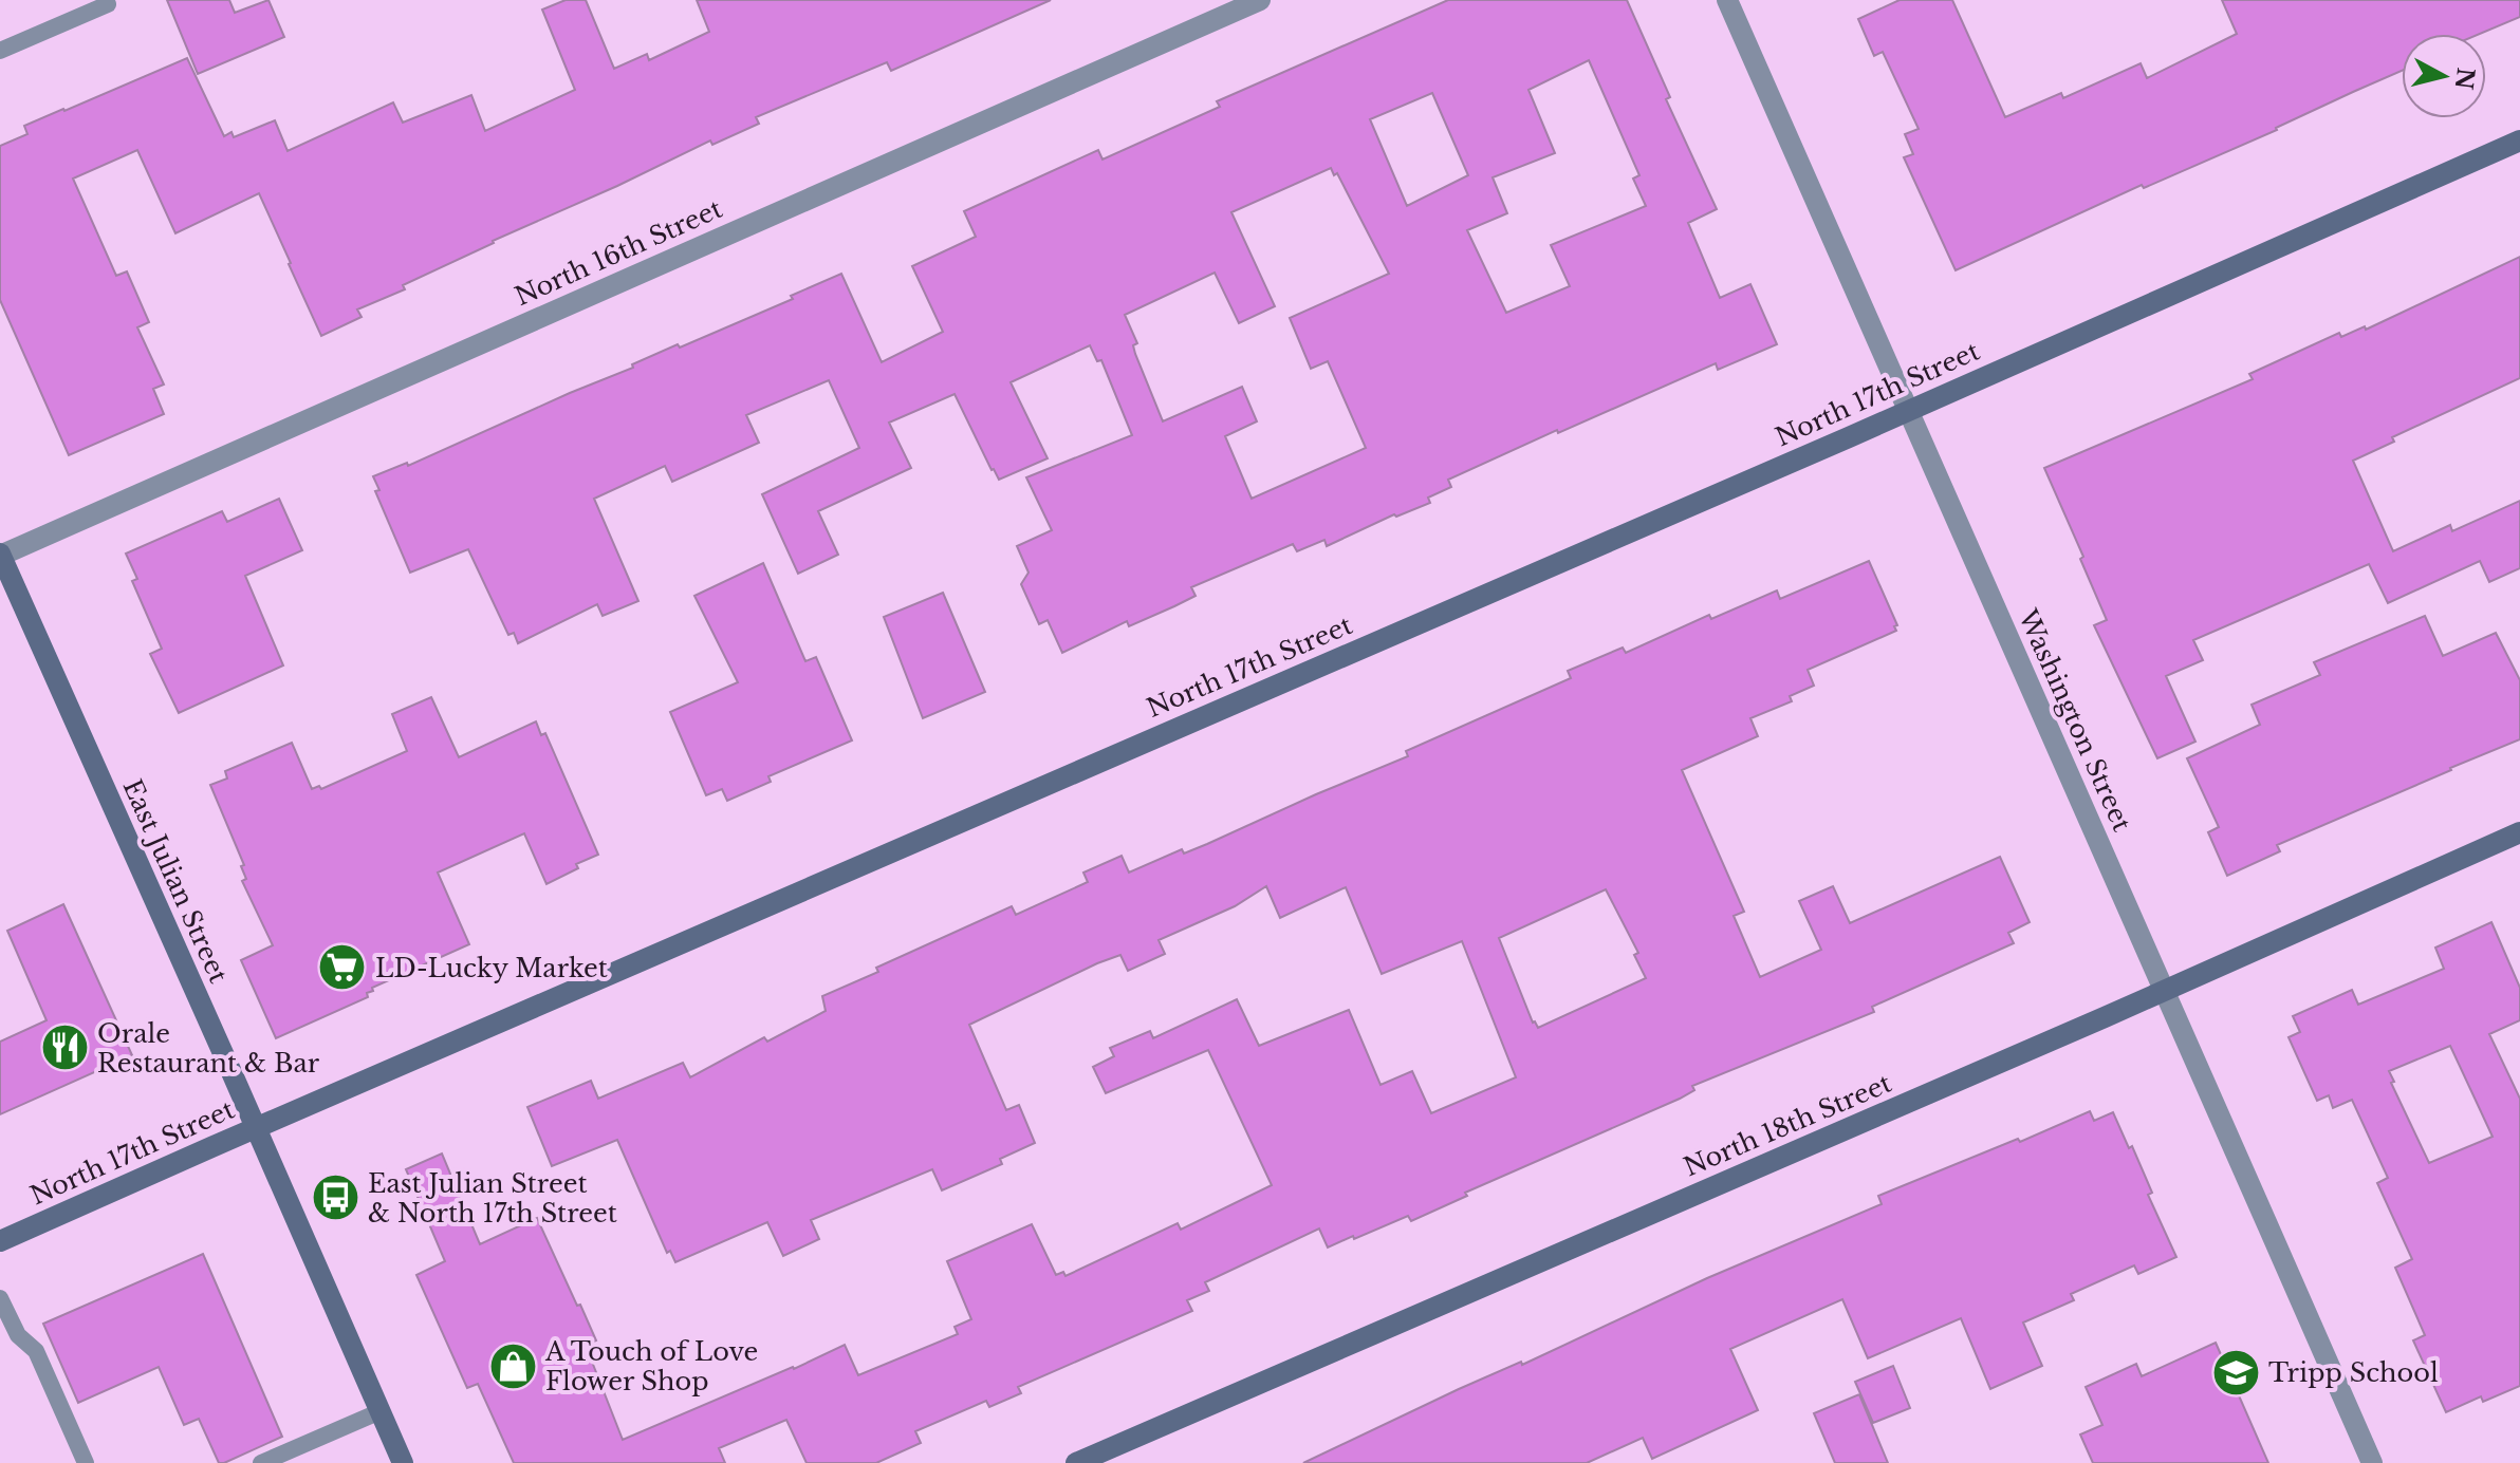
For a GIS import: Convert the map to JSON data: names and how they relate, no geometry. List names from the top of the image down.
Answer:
{
  "streets": {
    "main road": ["North 17th Street", "East Julian Street", "North 18th Street"],
    "street": ["North 16th Street", "Washington Street"]
  },
  "crossings": [
    ["North 16th Street", "East Julian Street"],
    ["North 17th Street", "Washington Street"],
    ["North 17th Street", "East Julian Street"],
    ["Washington Street", "North 18th Street"]
  ],
  "places": {
    "supermarket": ["LD-Lucky Market"],
    "restaurant": ["Orale Restaurant & Bar"],
    "bus stop": ["East Julian Street & North 17th Street"],
    "shop": ["A Touch of Love Flower Shop"],
    "school or university": ["Tripp School"]
  },
  "north": "right"
}
